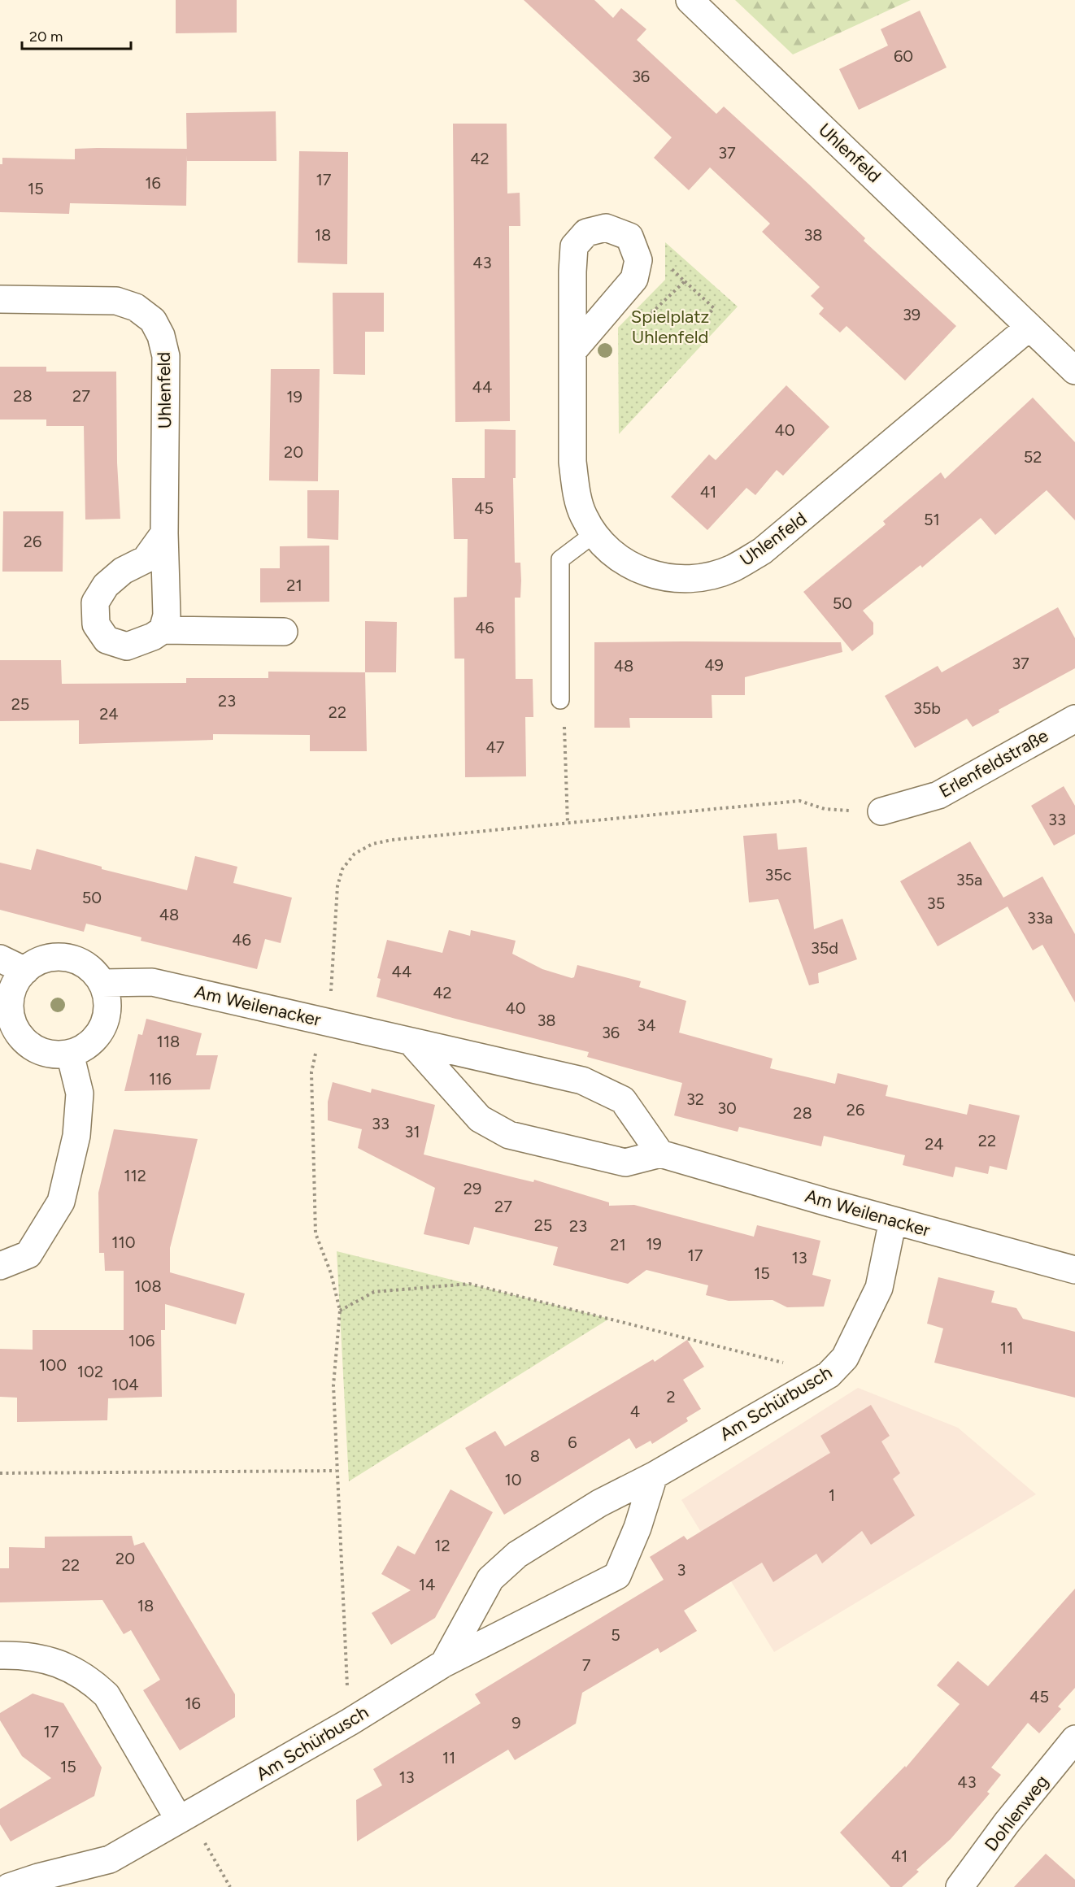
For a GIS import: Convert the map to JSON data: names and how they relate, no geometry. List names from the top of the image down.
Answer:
{
  "streets": {
    "street": [
      "Uhlenfeld",
      "Erlenfeldstraße",
      "Am Weilenacker",
      "Am Schürbusch",
      "Dohlenweg"
    ]
  },
  "crossings": [
    ["Am Weilenacker", "Am Schürbusch"]
  ],
  "parks": ["Spielplatz Uhlenfeld"],
  "house_numbers": [
    "60",
    "36",
    "37",
    "42",
    "17",
    "16",
    "15",
    "18",
    "38",
    "43",
    "39",
    "44",
    "28",
    "27",
    "19",
    "40",
    "20",
    "52",
    "41",
    "45",
    "51",
    "26",
    "21",
    "50",
    "46",
    "37",
    "49",
    "48",
    "23",
    "25",
    "35b",
    "22",
    "24",
    "47",
    "33",
    "35c",
    "35a",
    "50",
    "35",
    "48",
    "33a",
    "46",
    "35d",
    "44",
    "42",
    "40",
    "38",
    "34",
    "36",
    "118",
    "116",
    "32",
    "30",
    "26",
    "28",
    "33",
    "31",
    "22",
    "24",
    "112",
    "29",
    "27",
    "25",
    "23",
    "110",
    "19",
    "21",
    "17",
    "13",
    "15",
    "108",
    "106",
    "11",
    "100",
    "102",
    "104",
    "2",
    "4",
    "6",
    "8",
    "10",
    "1",
    "12",
    "20",
    "22",
    "3",
    "14",
    "18",
    "5",
    "7",
    "45",
    "16",
    "9",
    "17",
    "11",
    "15",
    "13",
    "43",
    "41"
  ],
  "scale_bar": "20 m"
}
